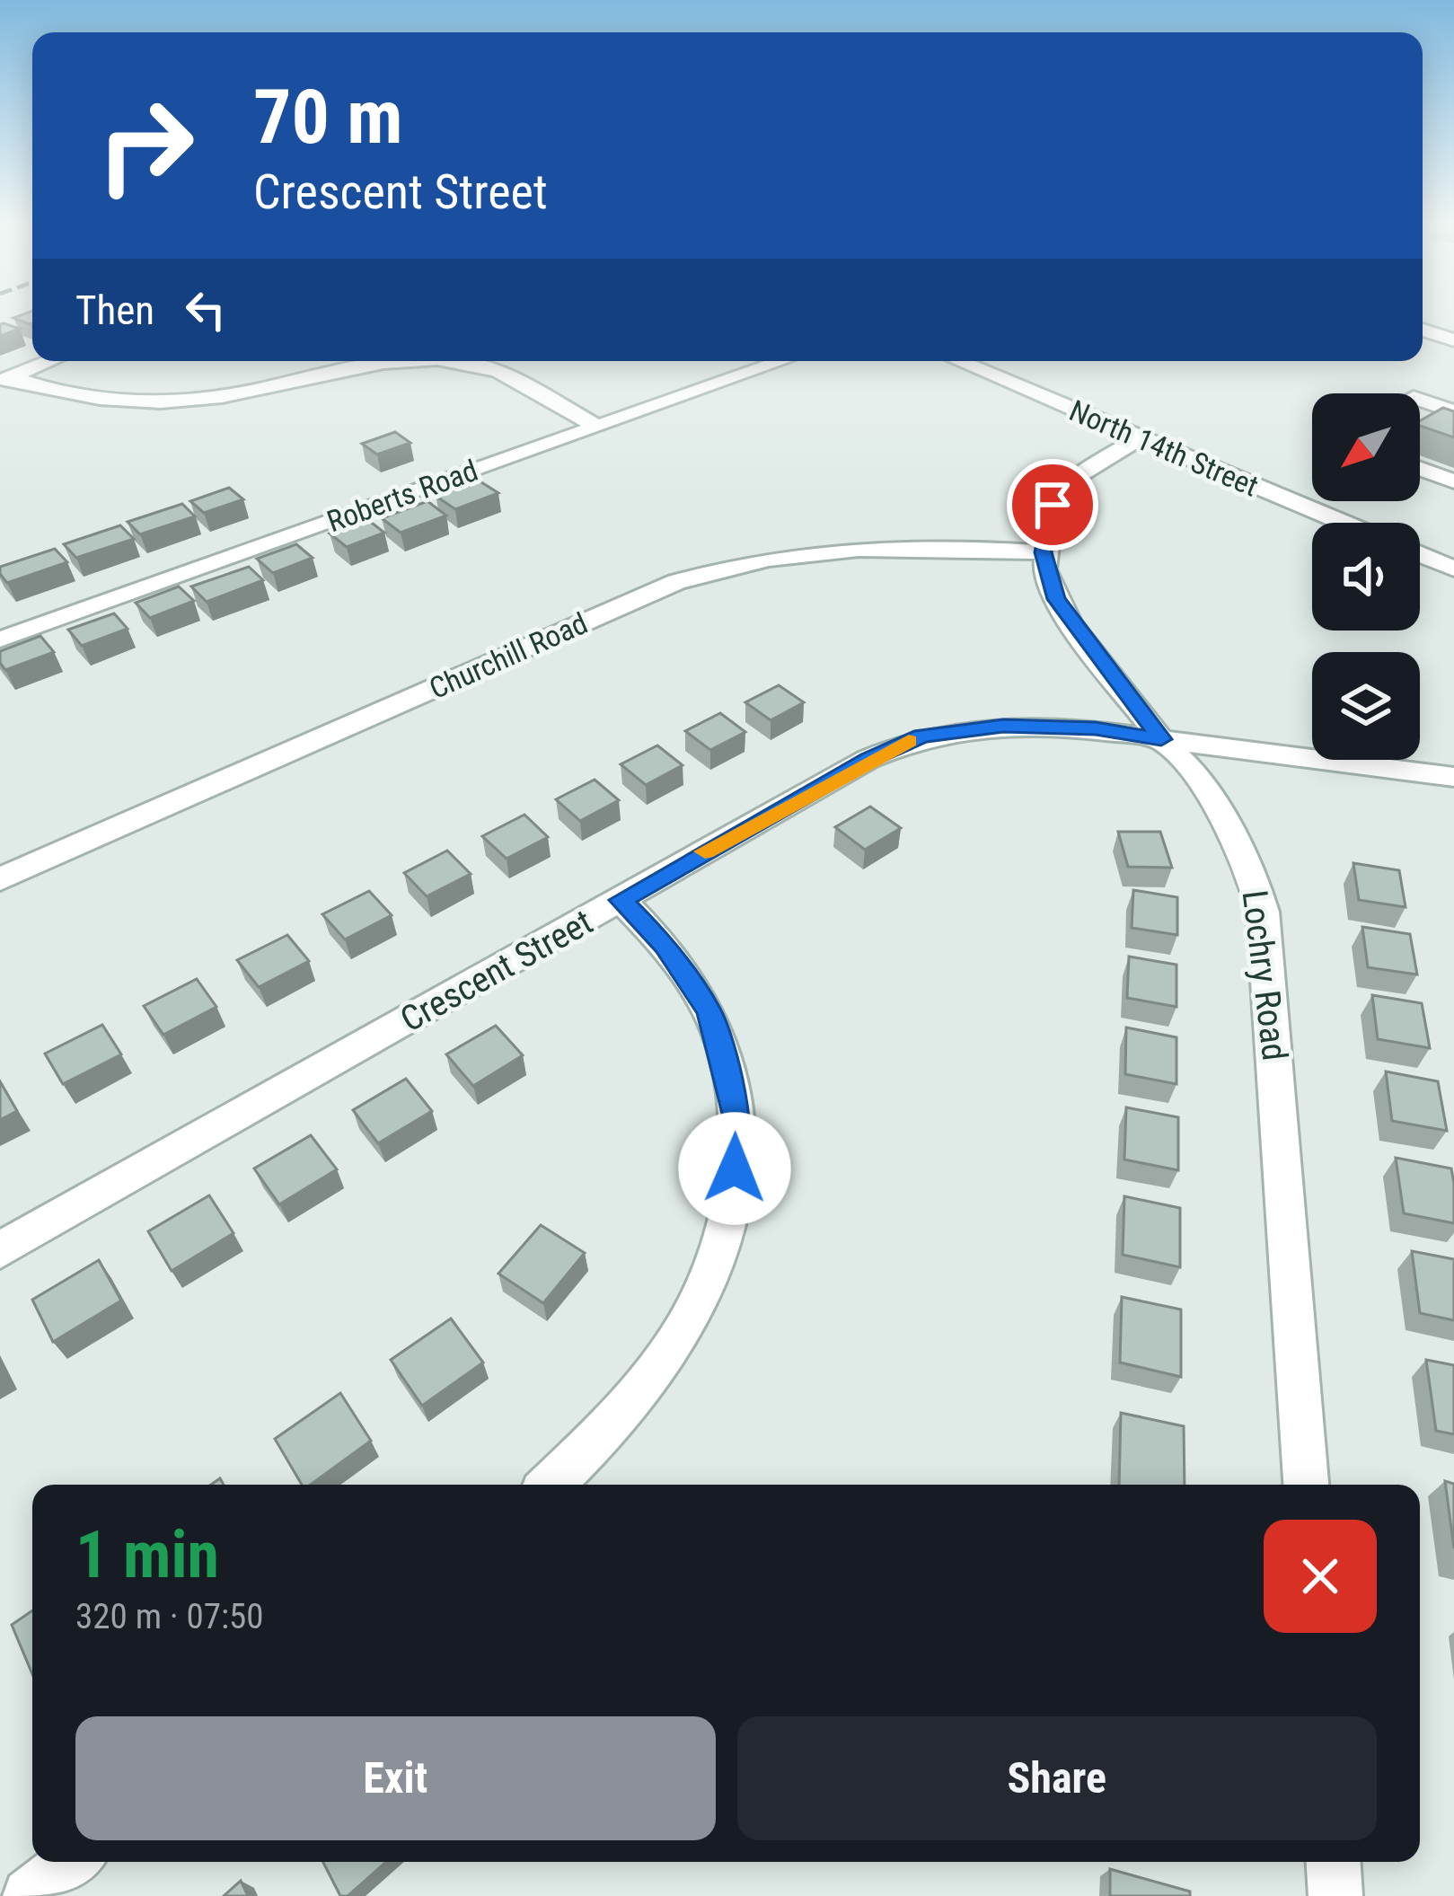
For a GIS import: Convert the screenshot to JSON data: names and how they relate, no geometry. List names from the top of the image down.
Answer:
{
  "streets": {
    "street": [
      "North 14th Street",
      "Roberts Road",
      "Churchill Road",
      "Crescent Street",
      "Lochry Road"
    ]
  },
  "crossings": [
    ["Churchill Road", "Lochry Road"],
    ["Crescent Street", "Lochry Road"]
  ],
  "north": "bottom left",
  "page": {
    "turn": ["70 m", "Crescent Street"],
    "then": "Then",
    "heading": ["1 min", "320 m · 07:50"],
    "buttons": ["Exit", "Share"]
  }
}
